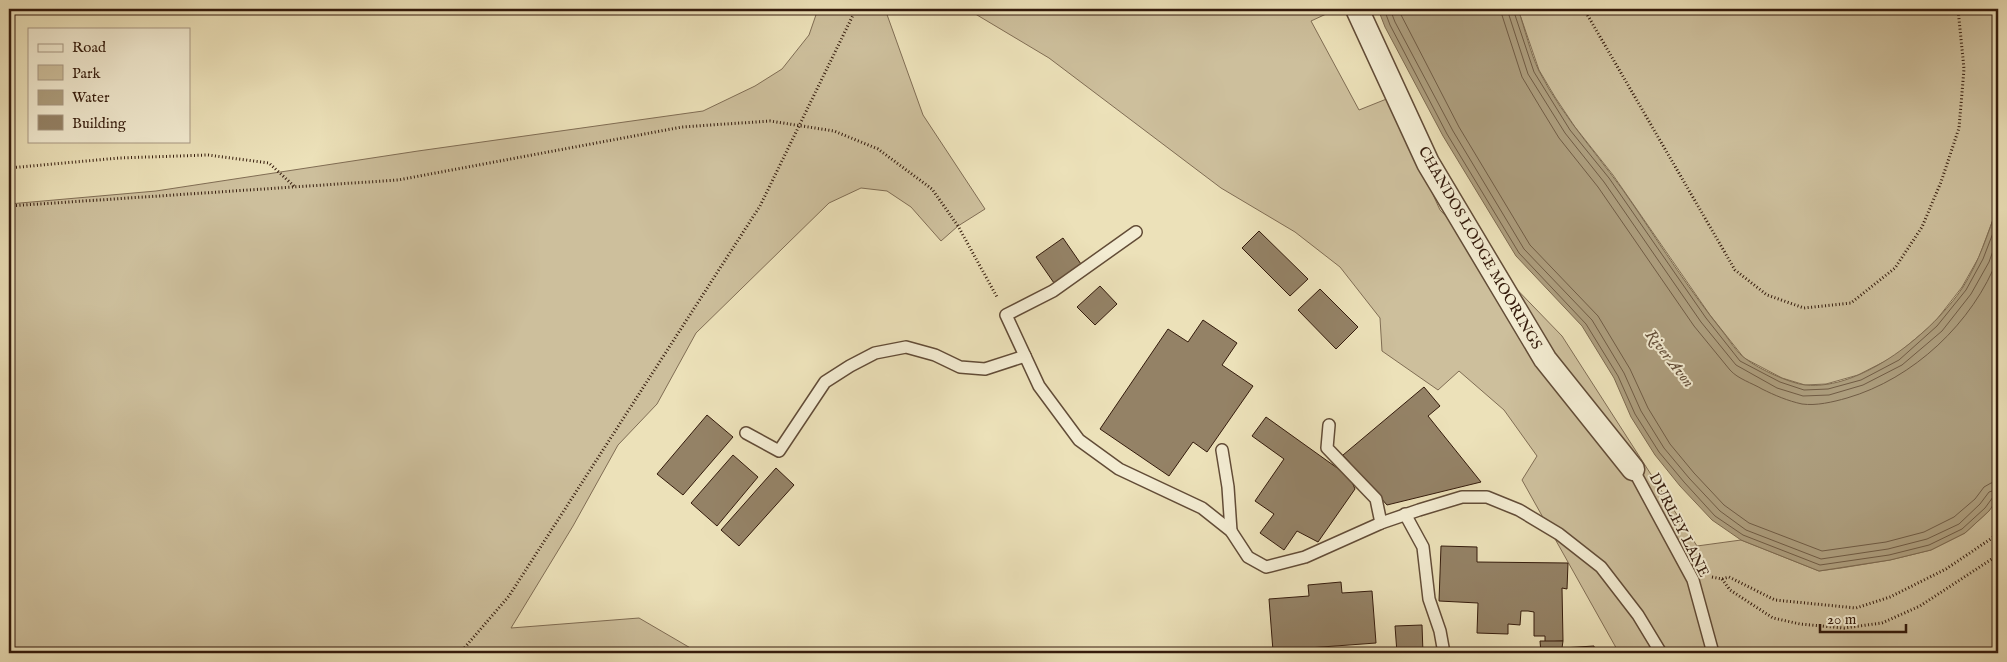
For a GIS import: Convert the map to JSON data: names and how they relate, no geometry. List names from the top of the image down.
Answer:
{
  "streets": {
    "street": ["CHANDOS LODGE MOORINGS"],
    "lane": ["DURLEY LANE"]
  },
  "crossings": [
    ["CHANDOS LODGE MOORINGS", "DURLEY LANE"]
  ],
  "water": ["River Avon"],
  "legend": [
    "Road",
    "Park",
    "Water",
    "Building"
  ],
  "scale_bar": "20 m"
}
